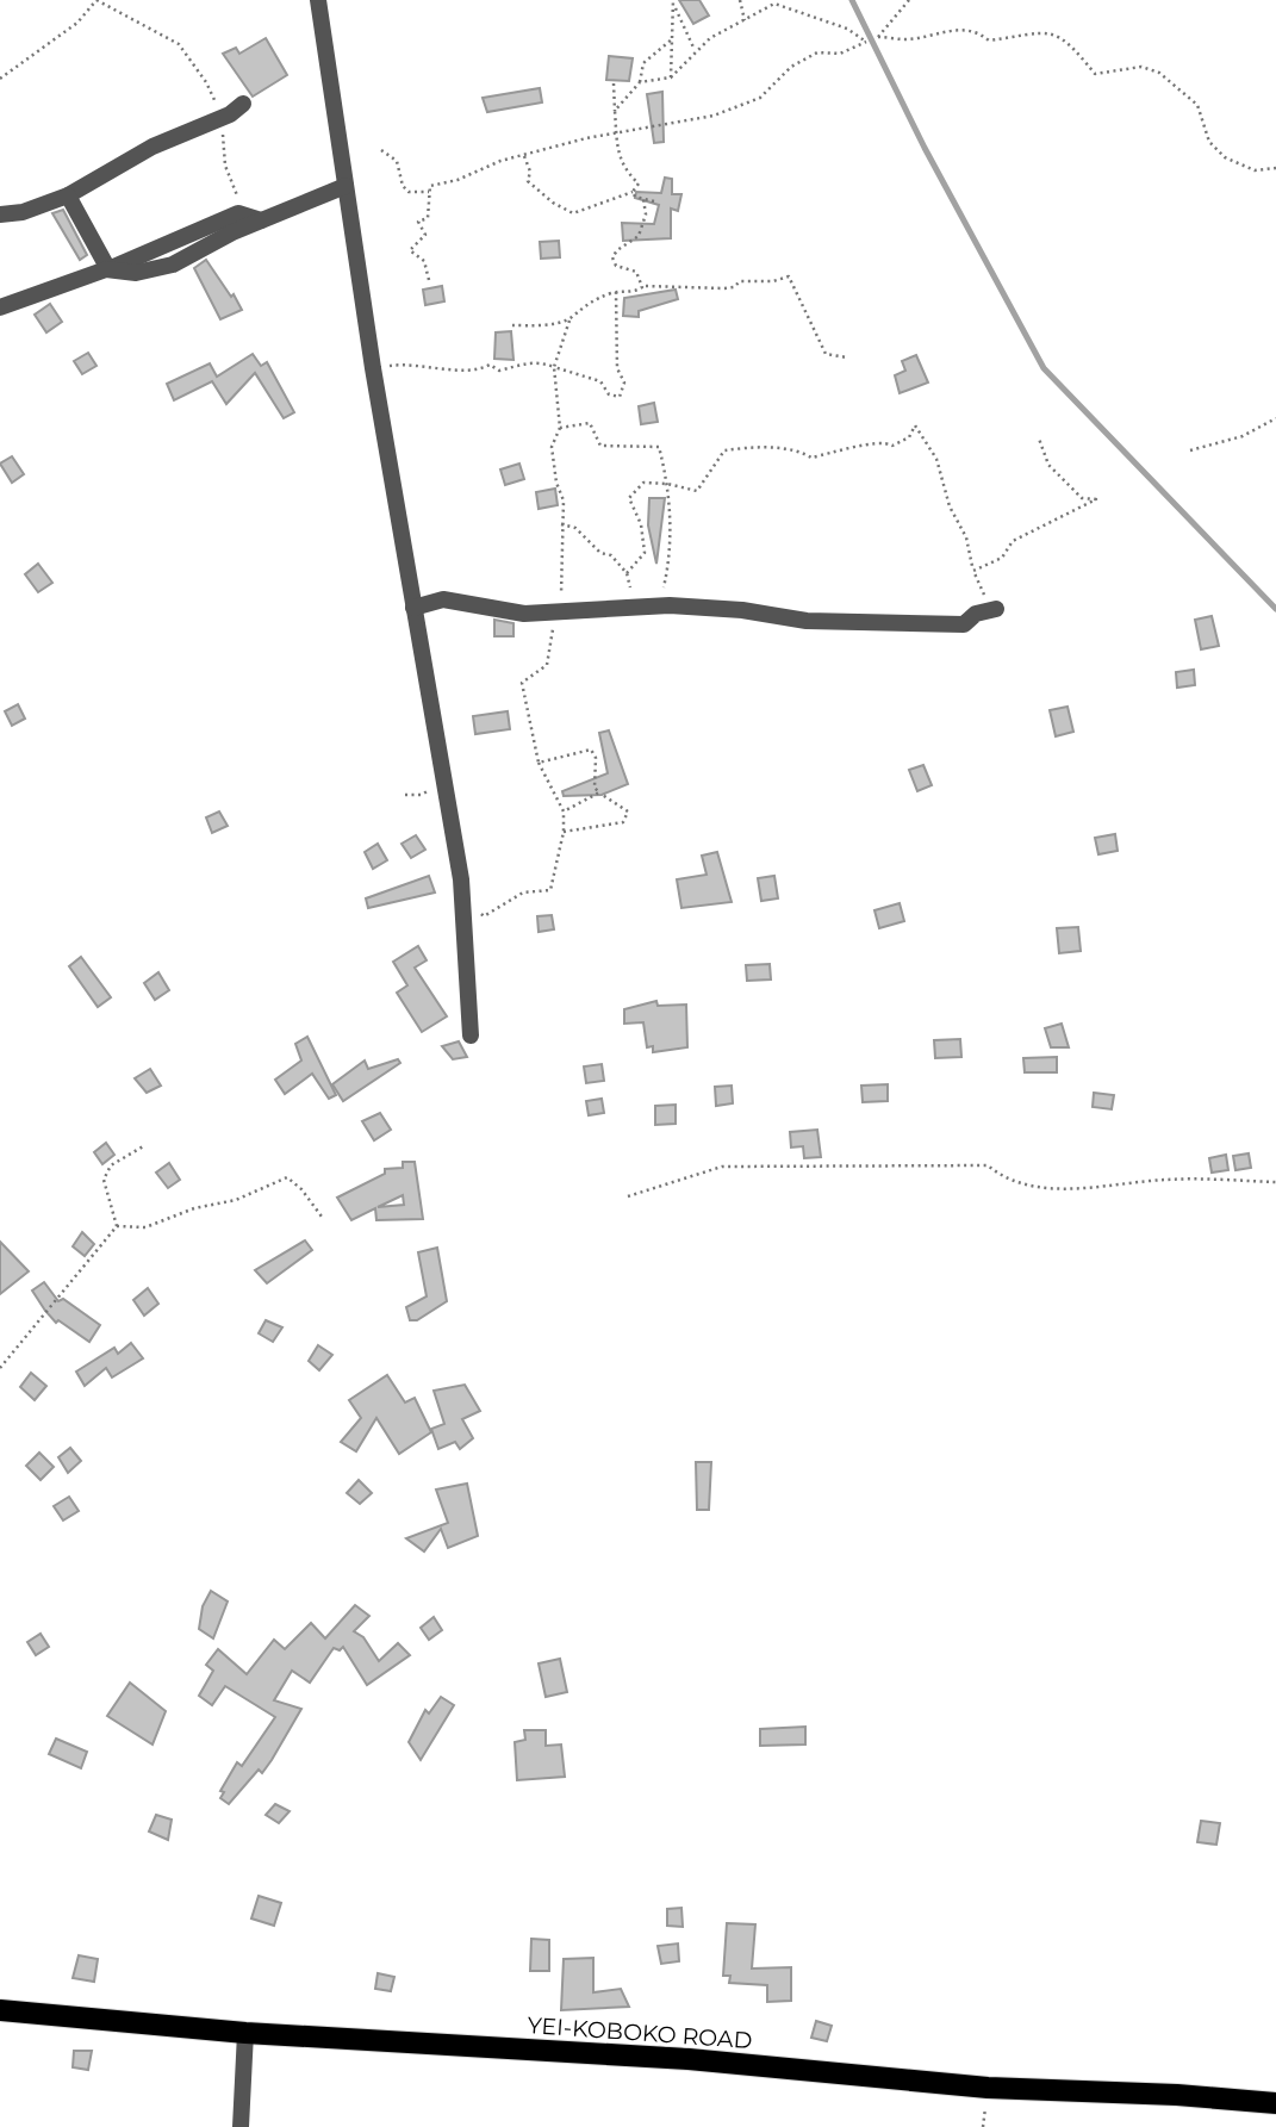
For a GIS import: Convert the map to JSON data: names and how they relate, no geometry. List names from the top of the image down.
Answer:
{
  "streets": {
    "main road": ["YEI-KOBOKO ROAD"]
  }
}
